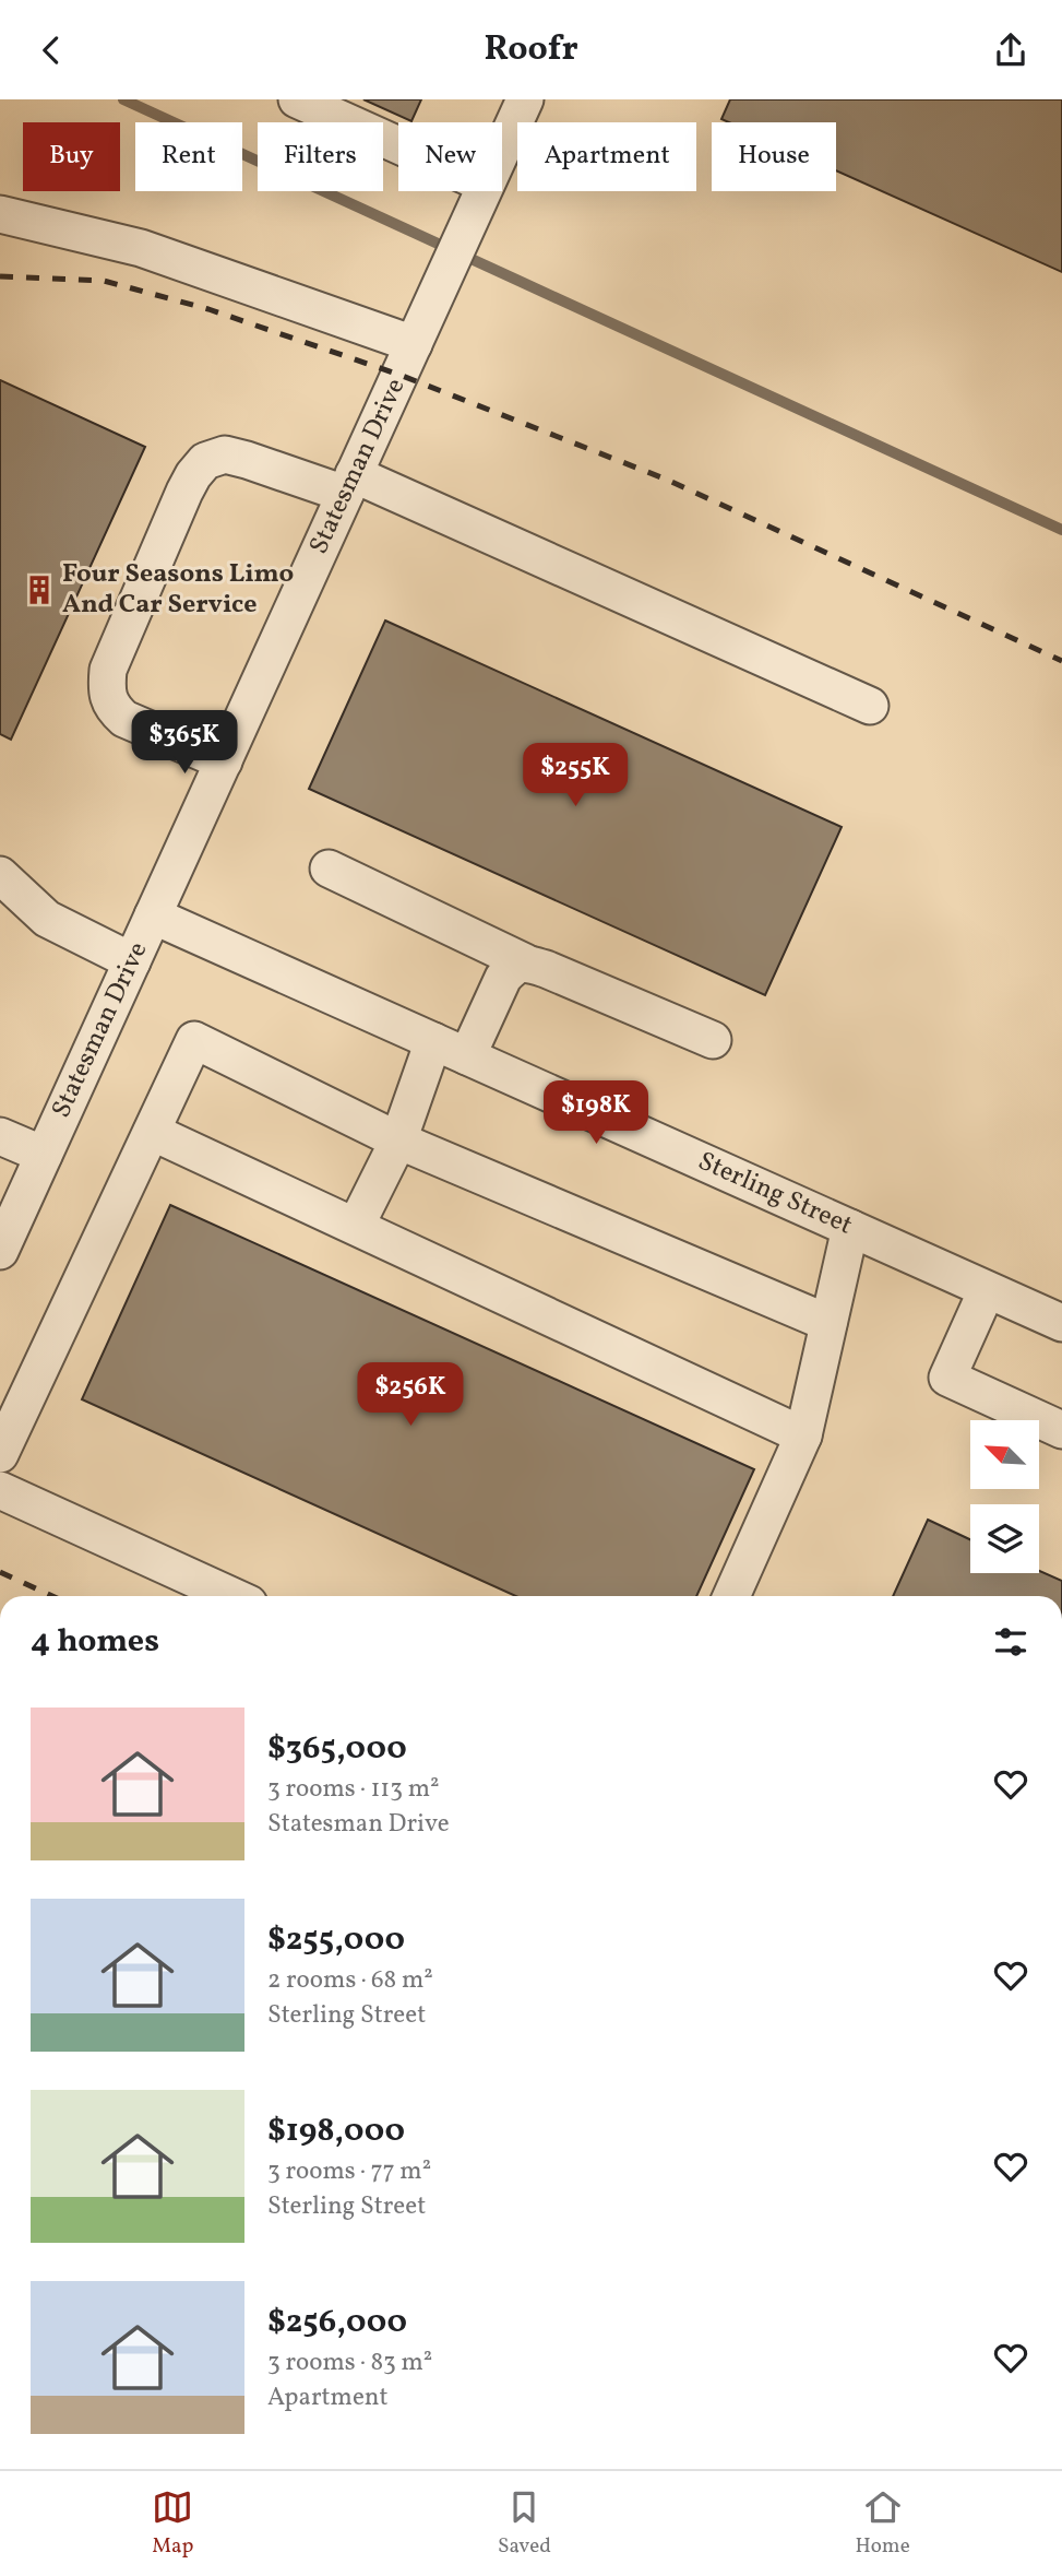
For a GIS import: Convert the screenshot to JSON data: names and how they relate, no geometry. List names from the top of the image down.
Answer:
{
  "streets": {
    "street": ["Statesman Drive", "Sterling Street"]
  },
  "crossings": [
    ["Statesman Drive", "Sterling Street"]
  ],
  "places": {
    "building": ["Four Seasons Limo And Car Service"]
  },
  "north": "top left",
  "page": {
    "header": "Roofr",
    "chip": [
      "Buy",
      "Rent",
      "Filters",
      "New",
      "Apartment",
      "House"
    ],
    "price": [
      "$365K",
      "$255K",
      "$198K",
      "$256K"
    ],
    "heading": "4 homes",
    "list": [
      {
        "name": "$365,000",
        "note": "3 rooms · 113 m² · Statesman Drive"
      },
      {
        "name": "$255,000",
        "note": "2 rooms · 68 m² · Sterling Street"
      },
      {
        "name": "$198,000",
        "note": "3 rooms · 77 m² · Sterling Street"
      },
      {
        "name": "$256,000",
        "note": "3 rooms · 83 m² · Apartment"
      }
    ],
    "tabs": ["Map", "Saved", "Home"]
  }
}
